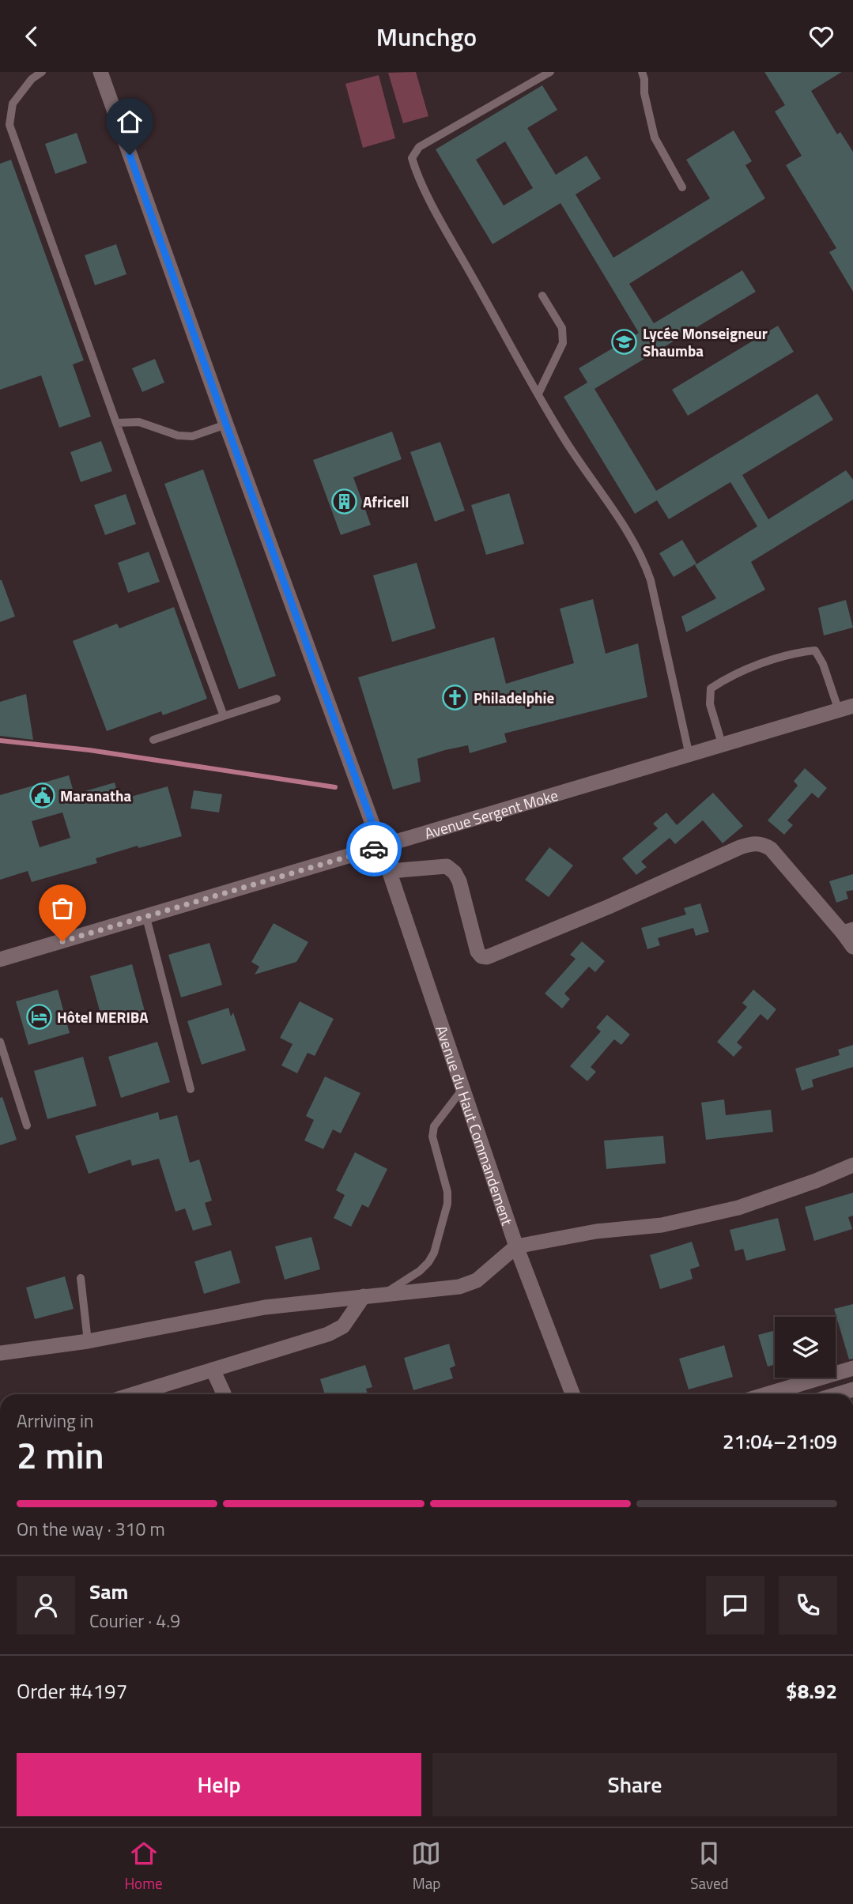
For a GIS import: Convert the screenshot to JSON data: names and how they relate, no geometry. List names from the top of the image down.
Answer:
{
  "streets": {
    "street": ["Avenue Sergent Moke", "Avenue du Haut Commandement"]
  },
  "crossings": [
    ["Avenue Sergent Moke", "Avenue du Haut Commandement"]
  ],
  "places": {
    "school or university": ["Lycée Monseigneur Shaumba"],
    "building": ["Africell"],
    "church": ["Philadelphie"],
    "public building": ["Maranatha"],
    "hotel": ["Hôtel MERIBA"]
  },
  "page": {
    "header": "Munchgo",
    "heading": ["2 min", "Arriving in", "21:04–21:09"],
    "panel": [
      "Sam",
      "Courier · 4.9",
      "Order #4197",
      "$8.92"
    ],
    "bar": "On the way · 310 m",
    "buttons": ["Help", "Share"],
    "tabs": ["Home", "Map", "Saved"]
  }
}
